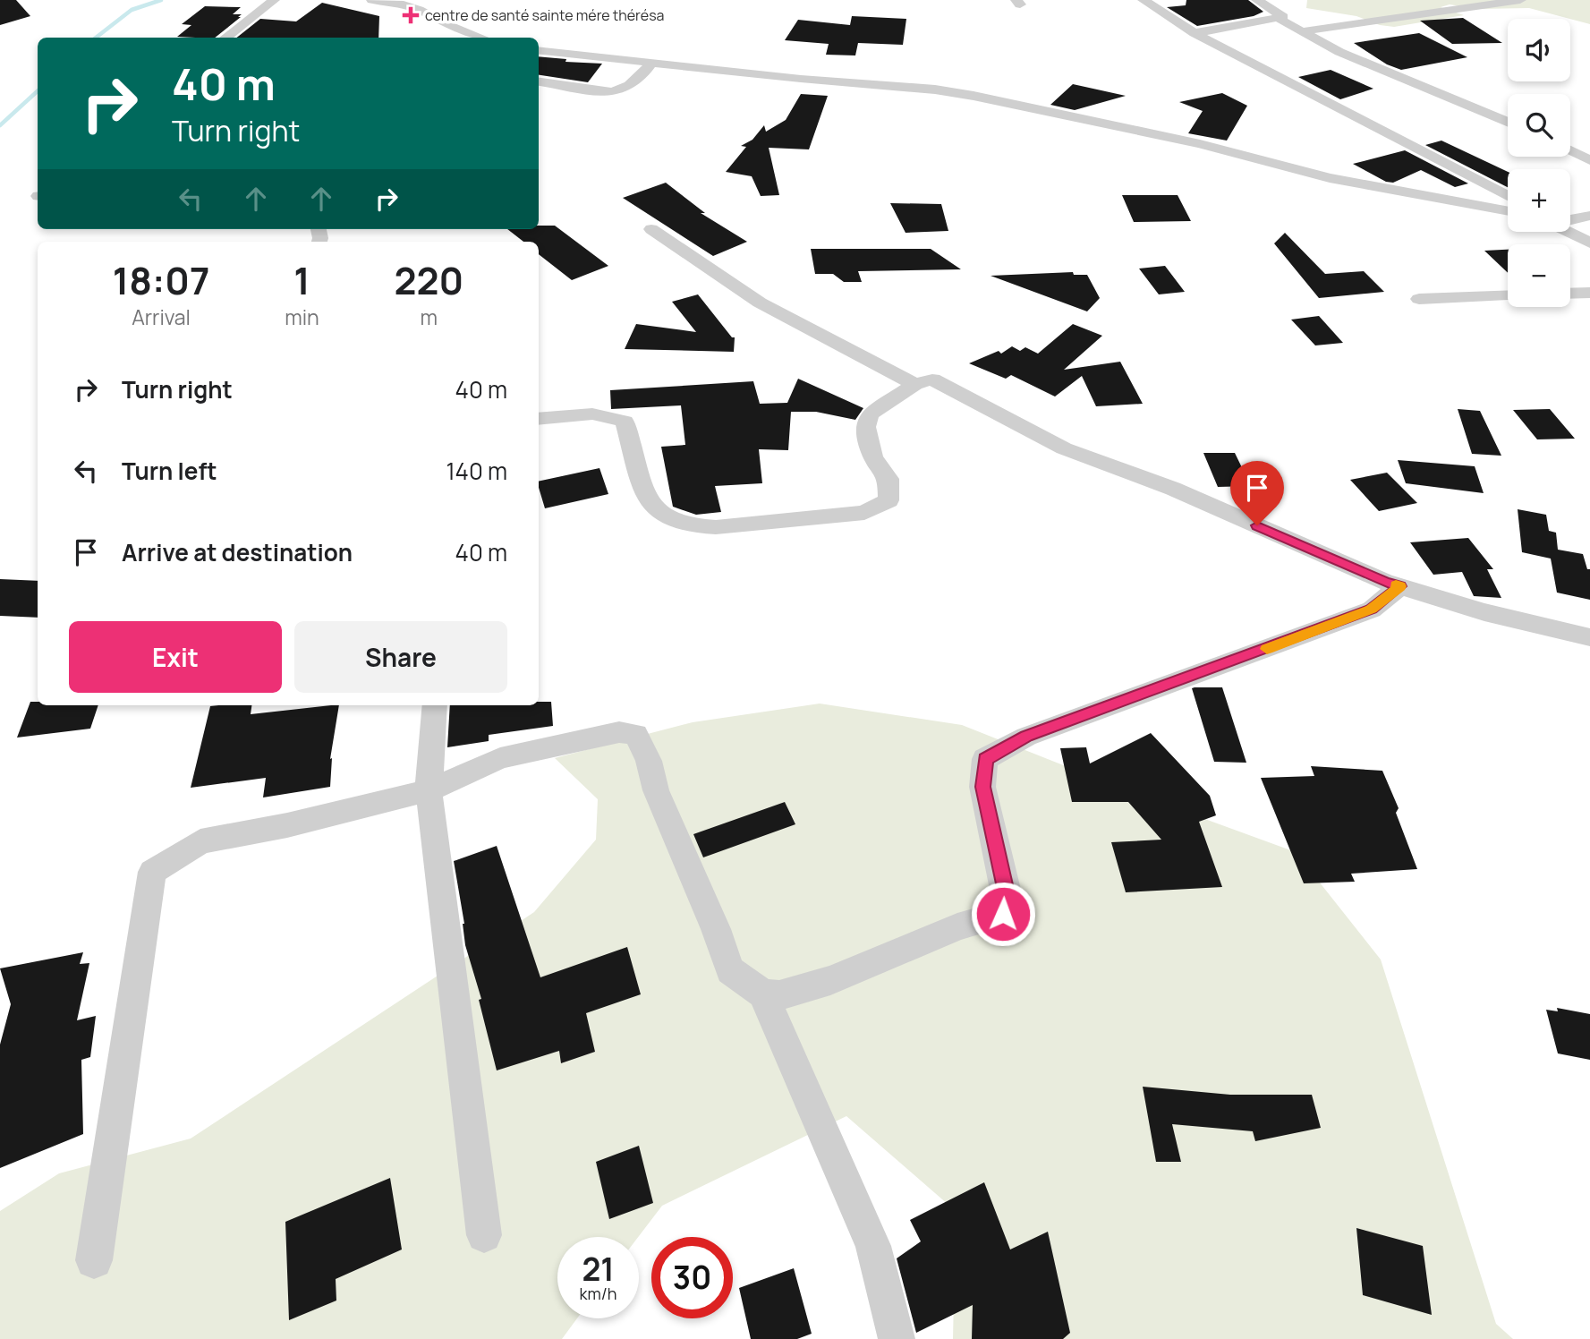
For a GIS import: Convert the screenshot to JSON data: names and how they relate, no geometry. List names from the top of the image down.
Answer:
{
  "places": {
    "health": ["centre de santé sainte mére thérésa"]
  },
  "page": {
    "map_buttons": ["+", "−"],
    "turn": ["40 m", "Turn right"],
    "eta": [
      "18:07",
      "Arrival",
      "1",
      "min",
      "220",
      "m"
    ],
    "list": [
      {
        "name": "Turn right",
        "value": "40 m"
      },
      {
        "name": "Turn left",
        "value": "140 m"
      },
      {
        "name": "Arrive at destination",
        "value": "40 m"
      }
    ],
    "buttons": ["Exit", "Share"],
    "speed": "21 km/h",
    "limit": "30"
  }
}
